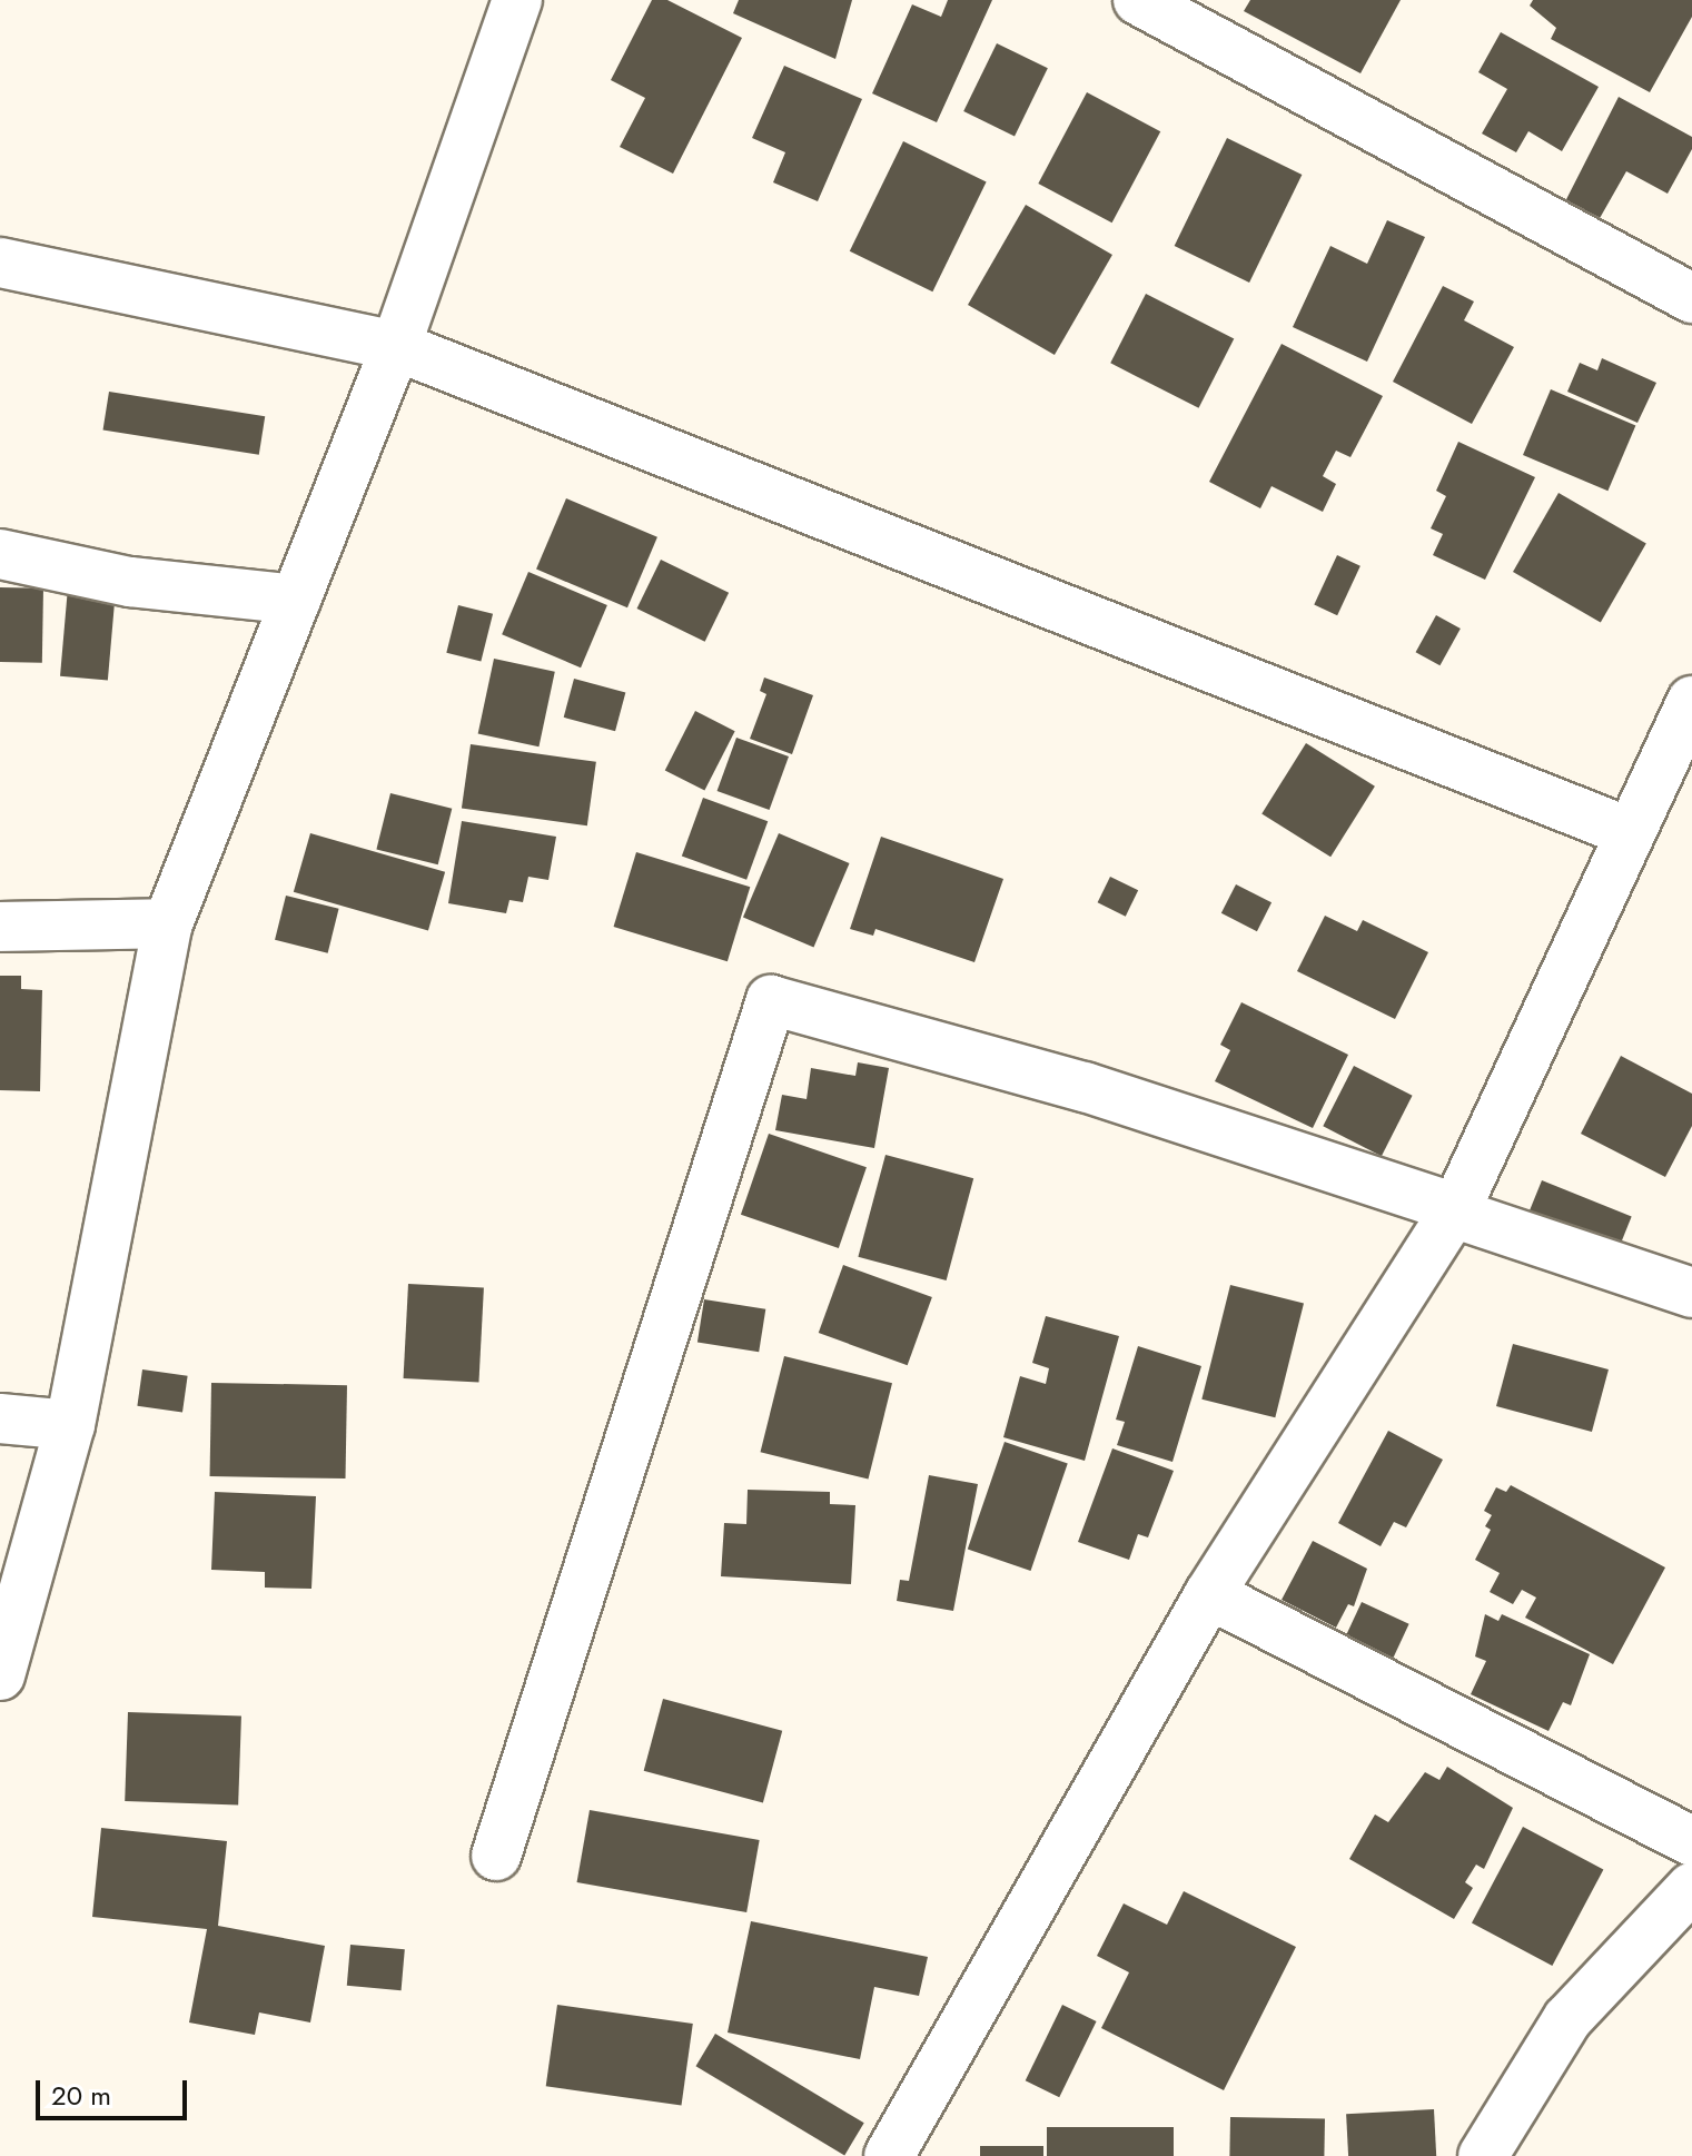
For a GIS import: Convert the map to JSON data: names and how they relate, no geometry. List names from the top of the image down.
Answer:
{
  "scale_bar": "20 m"
}
